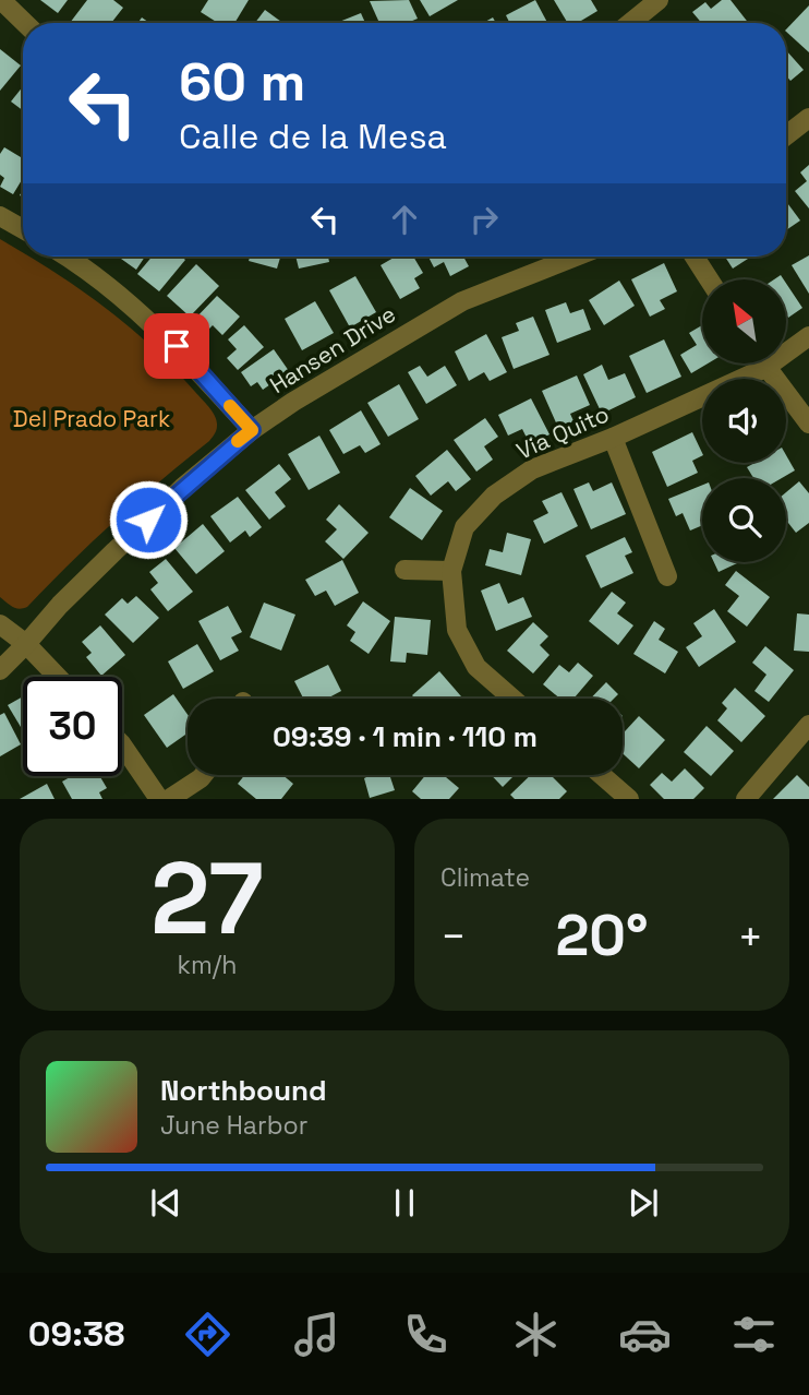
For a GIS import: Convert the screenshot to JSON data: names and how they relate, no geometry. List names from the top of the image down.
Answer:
{
  "streets": {
    "street": ["Hansen Drive", "Via Quito"]
  },
  "parks": ["Del Prado Park"],
  "north": "top left",
  "page": {
    "turn": ["60 m", "Calle de la Mesa"],
    "limit": "30",
    "trip": "09:39 · 1 min · 110 m",
    "tile": [
      ["27", "km/h"],
      "Climate"
    ],
    "heat": ["−", "20°", "+"],
    "song": ["Northbound", "June Harbor"],
    "tabs": "09:38"
  }
}
